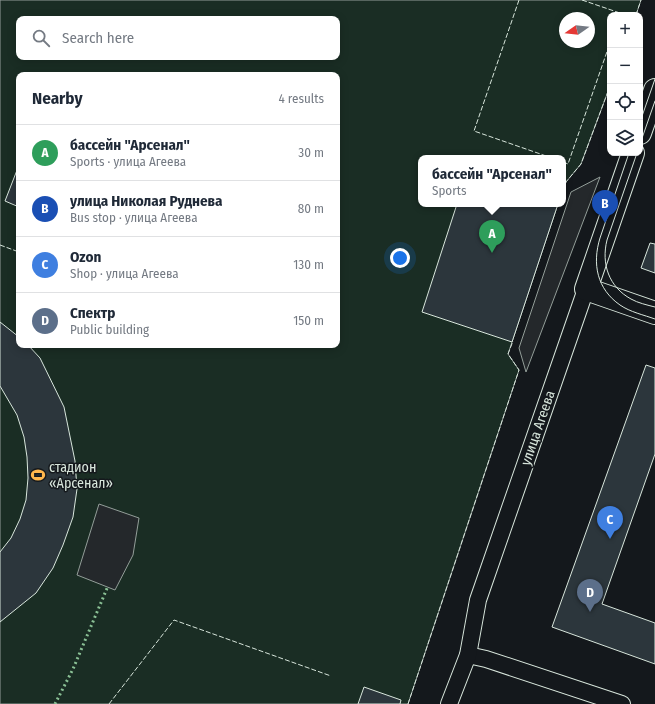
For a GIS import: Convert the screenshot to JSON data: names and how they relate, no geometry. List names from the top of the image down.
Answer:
{
  "streets": {
    "street": ["улица Агеева"]
  },
  "places": {
    "sports": ["стадион «Арсенал»"]
  },
  "north": "left",
  "page": {
    "map_buttons": ["+", "−"],
    "search": "Search here",
    "heading": ["Nearby", "4 results"],
    "list": [
      {
        "mark": "A",
        "name": "бассейн \"Арсенал\"",
        "note": "Sports · улица Агеева",
        "value": "30 m"
      },
      {
        "mark": "B",
        "name": "улица Николая Руднева",
        "note": "Bus stop · улица Агеева",
        "value": "80 m"
      },
      {
        "mark": "C",
        "name": "Ozon",
        "note": "Shop · улица Агеева",
        "value": "130 m"
      },
      {
        "mark": "D",
        "name": "Спектр",
        "note": "Public building",
        "value": "150 m"
      }
    ],
    "popup": ["бассейн \"Арсенал\"", "Sports"],
    "pins": [
      "B",
      "A",
      "C",
      "D"
    ]
  }
}
